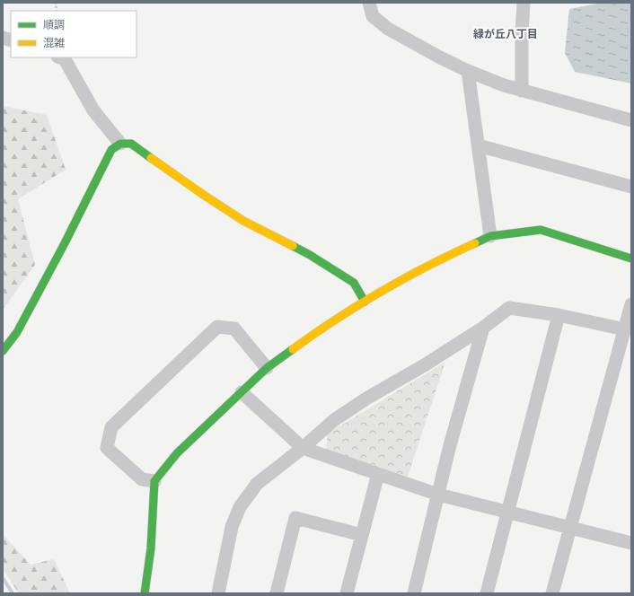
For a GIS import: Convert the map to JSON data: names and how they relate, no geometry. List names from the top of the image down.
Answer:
{
  "districts": ["緑が丘八丁目"],
  "legend": ["順調", "混雑"]
}
